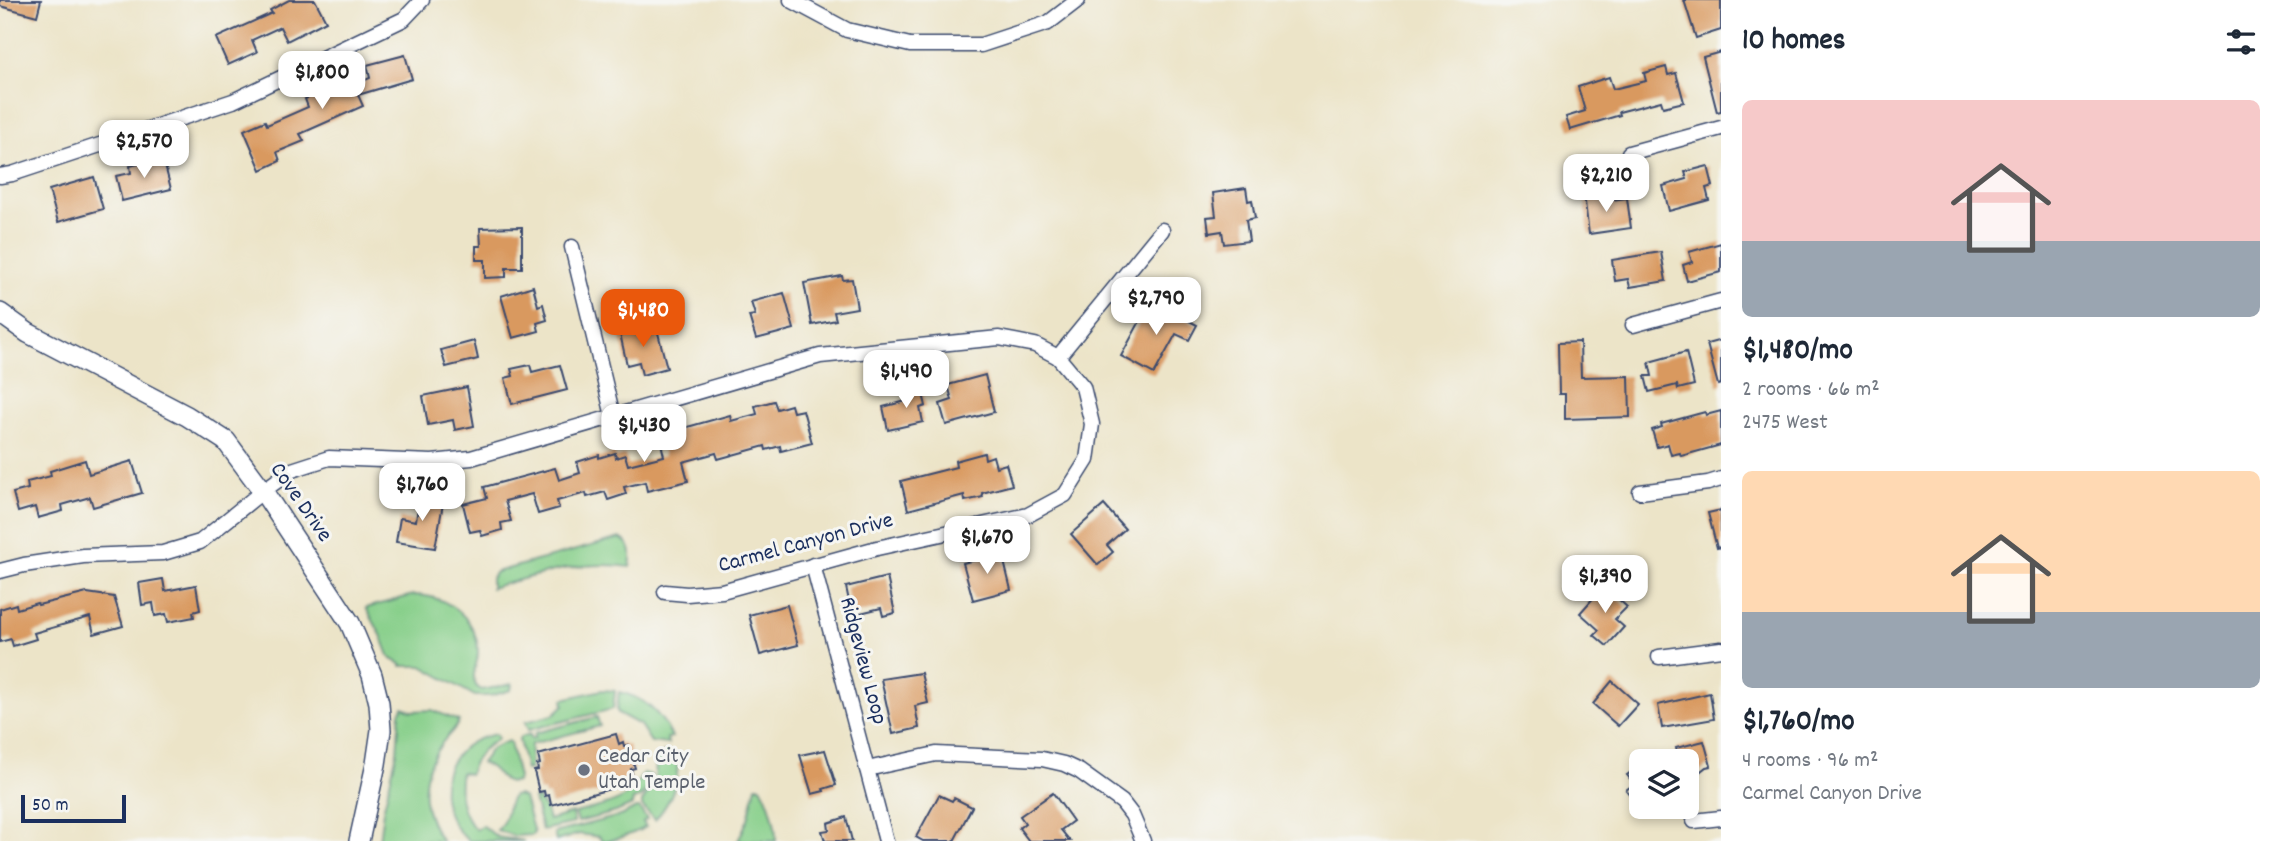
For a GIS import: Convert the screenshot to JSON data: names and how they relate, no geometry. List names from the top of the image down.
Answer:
{
  "streets": {
    "main road": ["Cove Drive"],
    "street": ["Carmel Canyon Drive", "Ridgeview Loop"]
  },
  "crossings": [
    ["Cove Drive", "Carmel Canyon Drive"],
    ["Carmel Canyon Drive", "Ridgeview Loop"]
  ],
  "places": ["Cedar City Utah Temple"],
  "scale_bar": "50 m",
  "page": {
    "heading": "10 homes",
    "price": [
      "$1,800",
      "$2,570",
      "$2,210",
      "$2,790",
      "$1,480",
      "$1,490",
      "$1,430",
      "$1,760",
      "$1,670",
      "$1,390"
    ],
    "list": [
      {
        "name": "$1,480/mo",
        "note": "2 rooms · 66 m² · 2475 West"
      },
      {
        "name": "$1,760/mo",
        "note": "4 rooms · 96 m² · Carmel Canyon Drive"
      }
    ],
    "scale": "50 m"
  }
}
